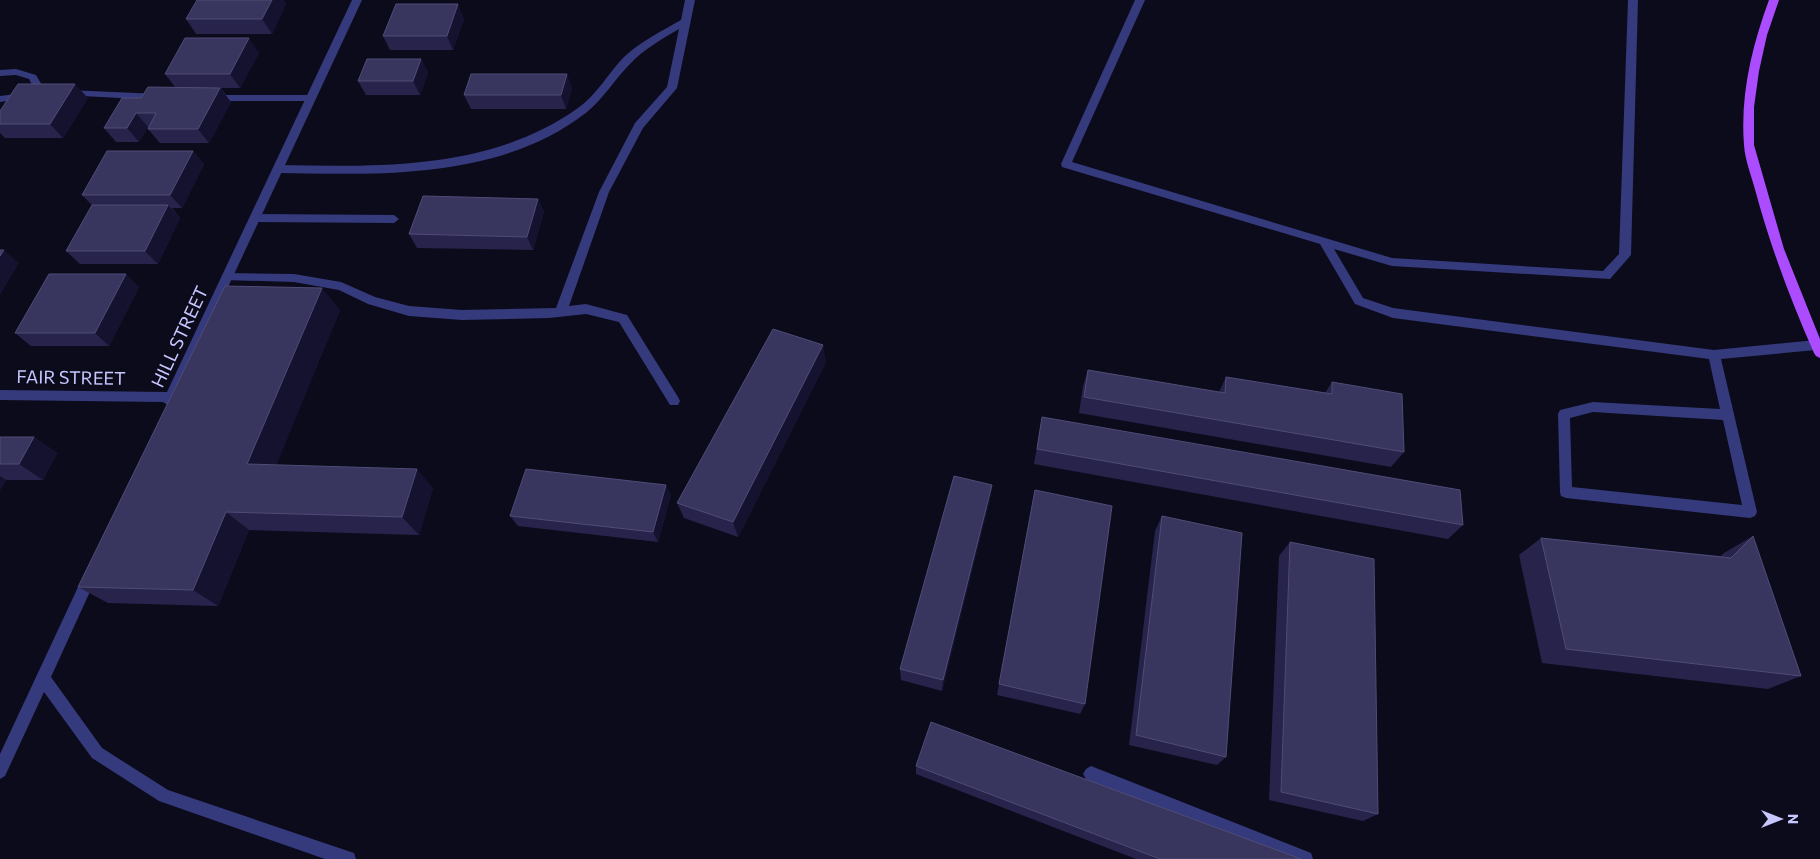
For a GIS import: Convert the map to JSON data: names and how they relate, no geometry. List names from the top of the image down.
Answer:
{
  "streets": {
    "street": ["HILL STREET", "FAIR STREET"]
  },
  "crossings": [
    ["HILL STREET", "FAIR STREET"]
  ],
  "north": "right"
}
